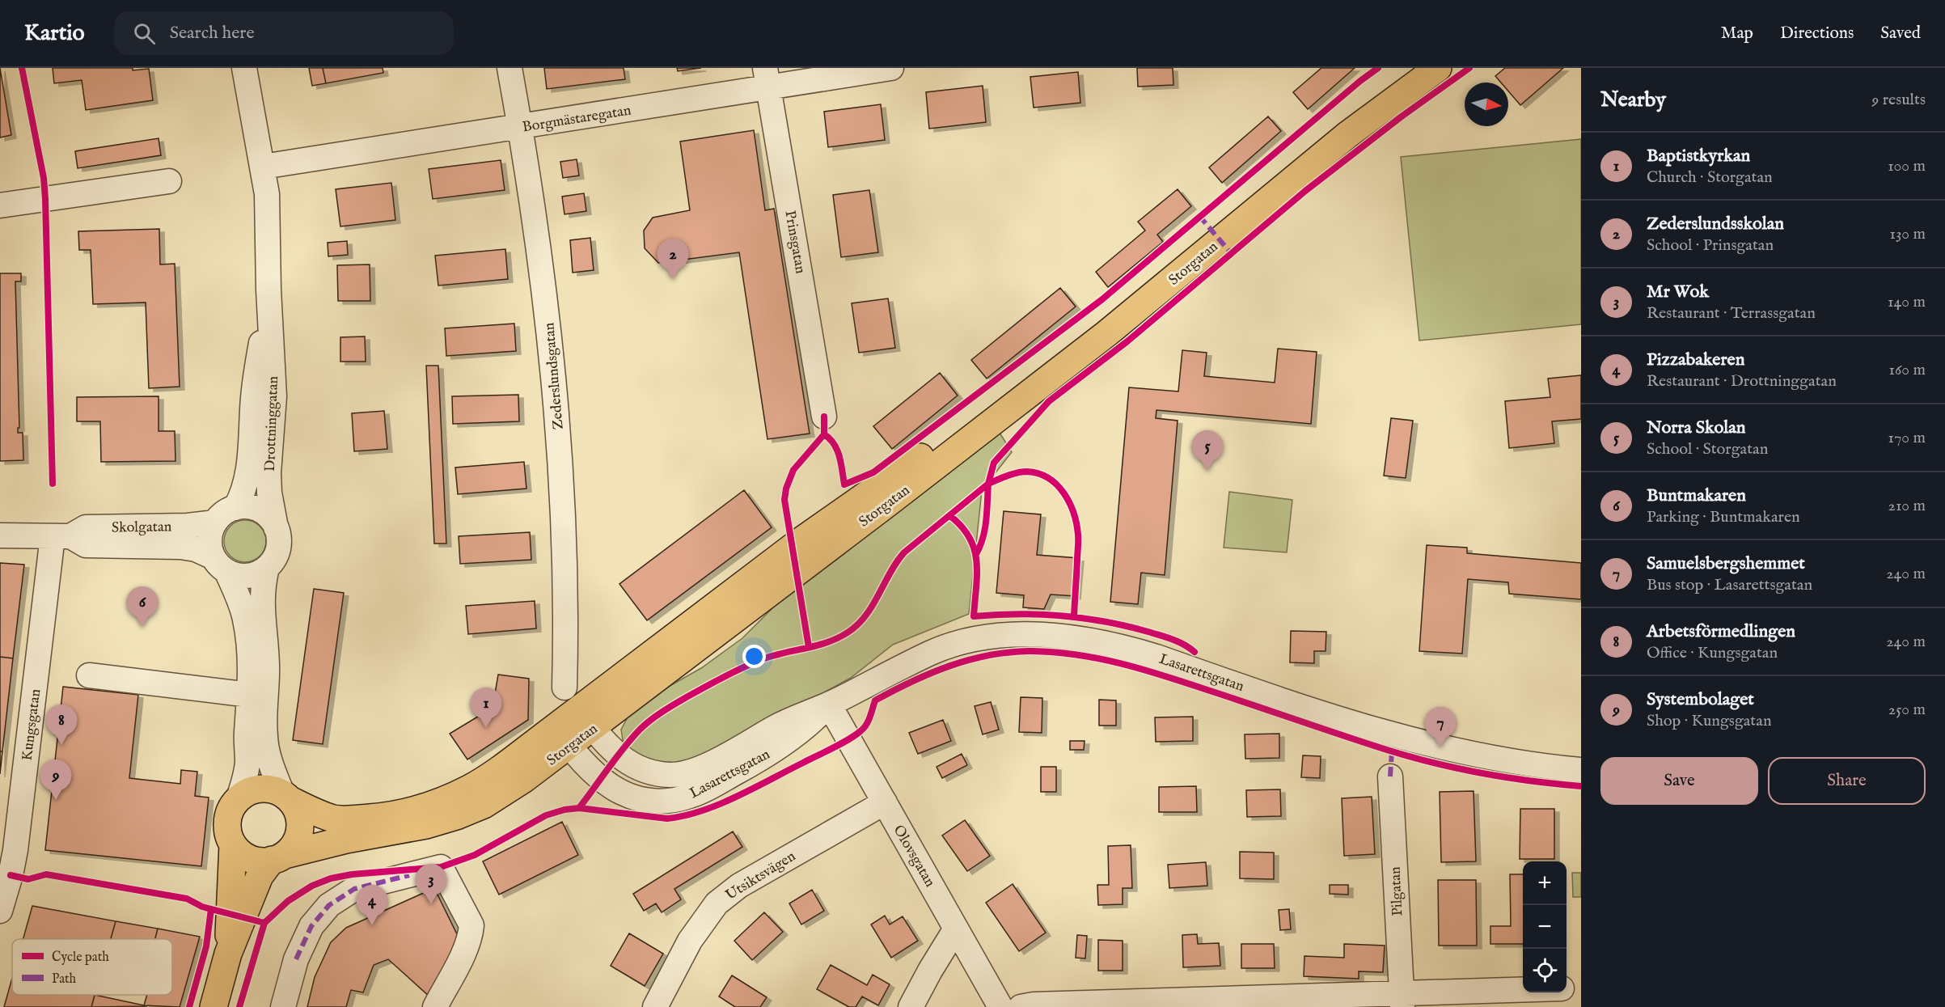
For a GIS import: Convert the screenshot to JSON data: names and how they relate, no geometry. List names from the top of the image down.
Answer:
{
  "streets": {
    "main road": ["Storgatan"],
    "street": [
      "Borgmästaregatan",
      "Prinsgatan",
      "Zederslundsgatan",
      "Drottninggatan",
      "Skolgatan",
      "Lasarettsgatan",
      "Kungsgatan",
      "Olovsgatan",
      "Utsiktsvägen",
      "Pilgatan"
    ]
  },
  "crossings": [
    ["Borgmästaregatan", "Prinsgatan"],
    ["Borgmästaregatan", "Zederslundsgatan"],
    ["Borgmästaregatan", "Drottninggatan"],
    ["Storgatan", "Lasarettsgatan"],
    ["Drottninggatan", "Skolgatan"],
    ["Skolgatan", "Kungsgatan"],
    ["Lasarettsgatan", "Olovsgatan"],
    ["Olovsgatan", "Utsiktsvägen"]
  ],
  "legend": ["Cycle path", "Path"],
  "north": "right",
  "page": {
    "header": "Kartio",
    "search": "Search here",
    "nav": ["Map", "Directions", "Saved"],
    "heading": ["Nearby", "9 results"],
    "list": [
      {
        "mark": "1",
        "name": "Baptistkyrkan",
        "note": "Church · Storgatan",
        "value": "100 m"
      },
      {
        "mark": "2",
        "name": "Zederslundsskolan",
        "note": "School · Prinsgatan",
        "value": "130 m"
      },
      {
        "mark": "3",
        "name": "Mr Wok",
        "note": "Restaurant · Terrassgatan",
        "value": "140 m"
      },
      {
        "mark": "4",
        "name": "Pizzabakeren",
        "note": "Restaurant · Drottninggatan",
        "value": "160 m"
      },
      {
        "mark": "5",
        "name": "Norra Skolan",
        "note": "School · Storgatan",
        "value": "170 m"
      },
      {
        "mark": "6",
        "name": "Buntmakaren",
        "note": "Parking · Buntmakaren",
        "value": "210 m"
      },
      {
        "mark": "7",
        "name": "Samuelsbergshemmet",
        "note": "Bus stop · Lasarettsgatan",
        "value": "240 m"
      },
      {
        "mark": "8",
        "name": "Arbetsförmedlingen",
        "note": "Office · Kungsgatan",
        "value": "240 m"
      },
      {
        "mark": "9",
        "name": "Systembolaget",
        "note": "Shop · Kungsgatan",
        "value": "250 m"
      }
    ],
    "pins": [
      "2",
      "5",
      "6",
      "1",
      "8",
      "7",
      "9",
      "3",
      "4"
    ],
    "buttons": ["Save", "Share"],
    "map_buttons": ["+", "−"]
  }
}
